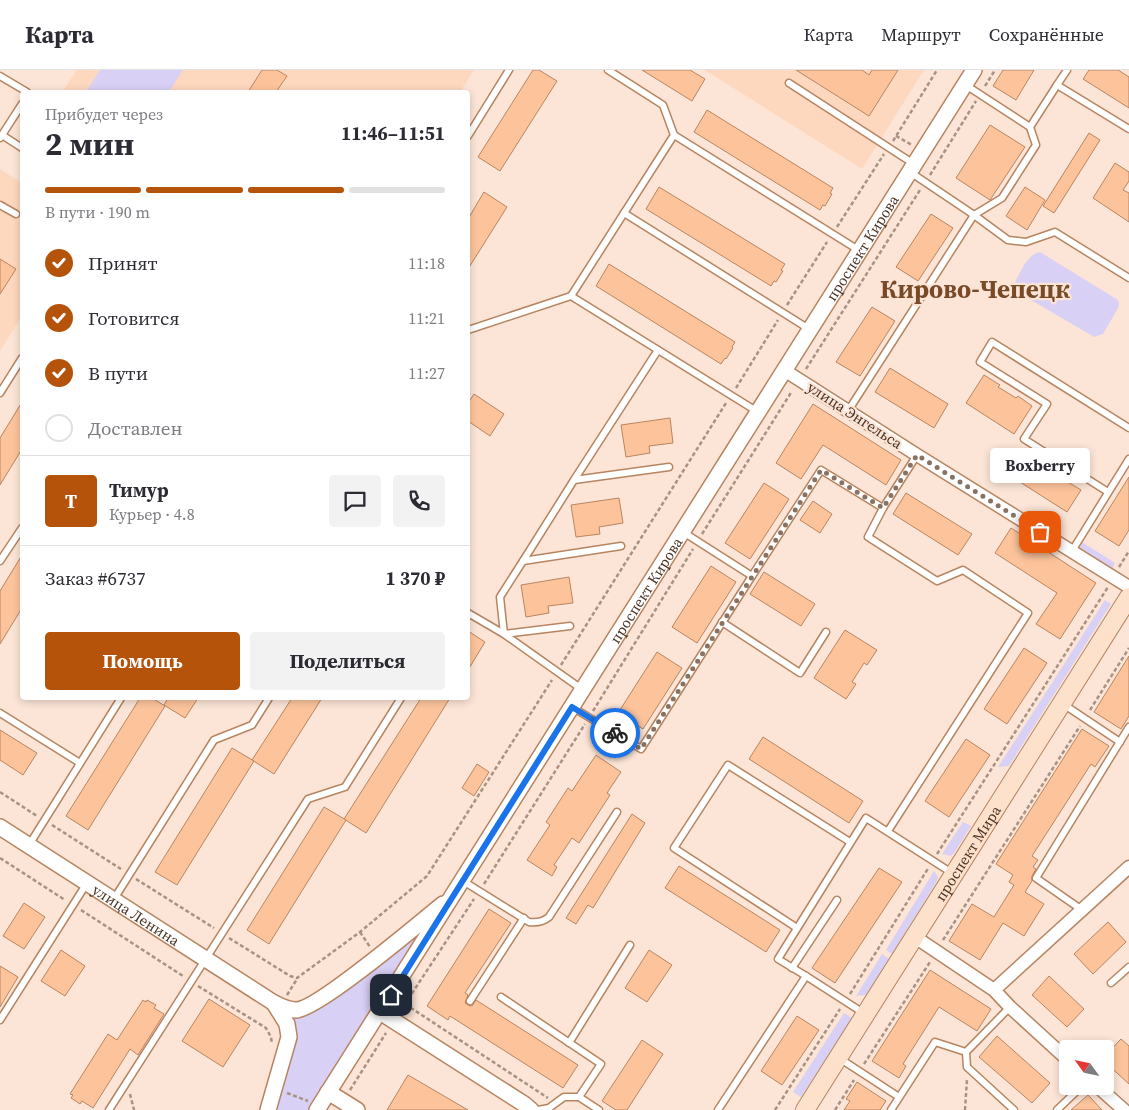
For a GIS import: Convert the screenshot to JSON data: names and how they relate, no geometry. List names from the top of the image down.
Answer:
{
  "streets": {
    "main road": ["проспект Мира"],
    "street": ["проспект Кирова", "улица Энгельса", "улица Ленина"]
  },
  "crossings": [
    ["проспект Кирова", "улица Энгельса"]
  ],
  "districts": ["Кирово-Чепецк"],
  "places": ["Boxberry"],
  "north": "top left",
  "page": {
    "header": "Карта",
    "nav": ["Карта", "Маршрут", "Сохранённые"],
    "heading": ["2 мин", "Прибудет через", "11:46–11:51"],
    "panel": [
      "Тимур",
      "Курьер · 4.8",
      "Заказ #6737",
      "1 370 ₽"
    ],
    "bar": "В пути · 190 m",
    "list": [
      ["Принят", "11:18"],
      ["Готовится", "11:21"],
      ["В пути", "11:27"],
      "Доставлен"
    ],
    "bubble": "Boxberry",
    "round": "Т",
    "buttons": ["Помощь", "Поделиться"]
  }
}
